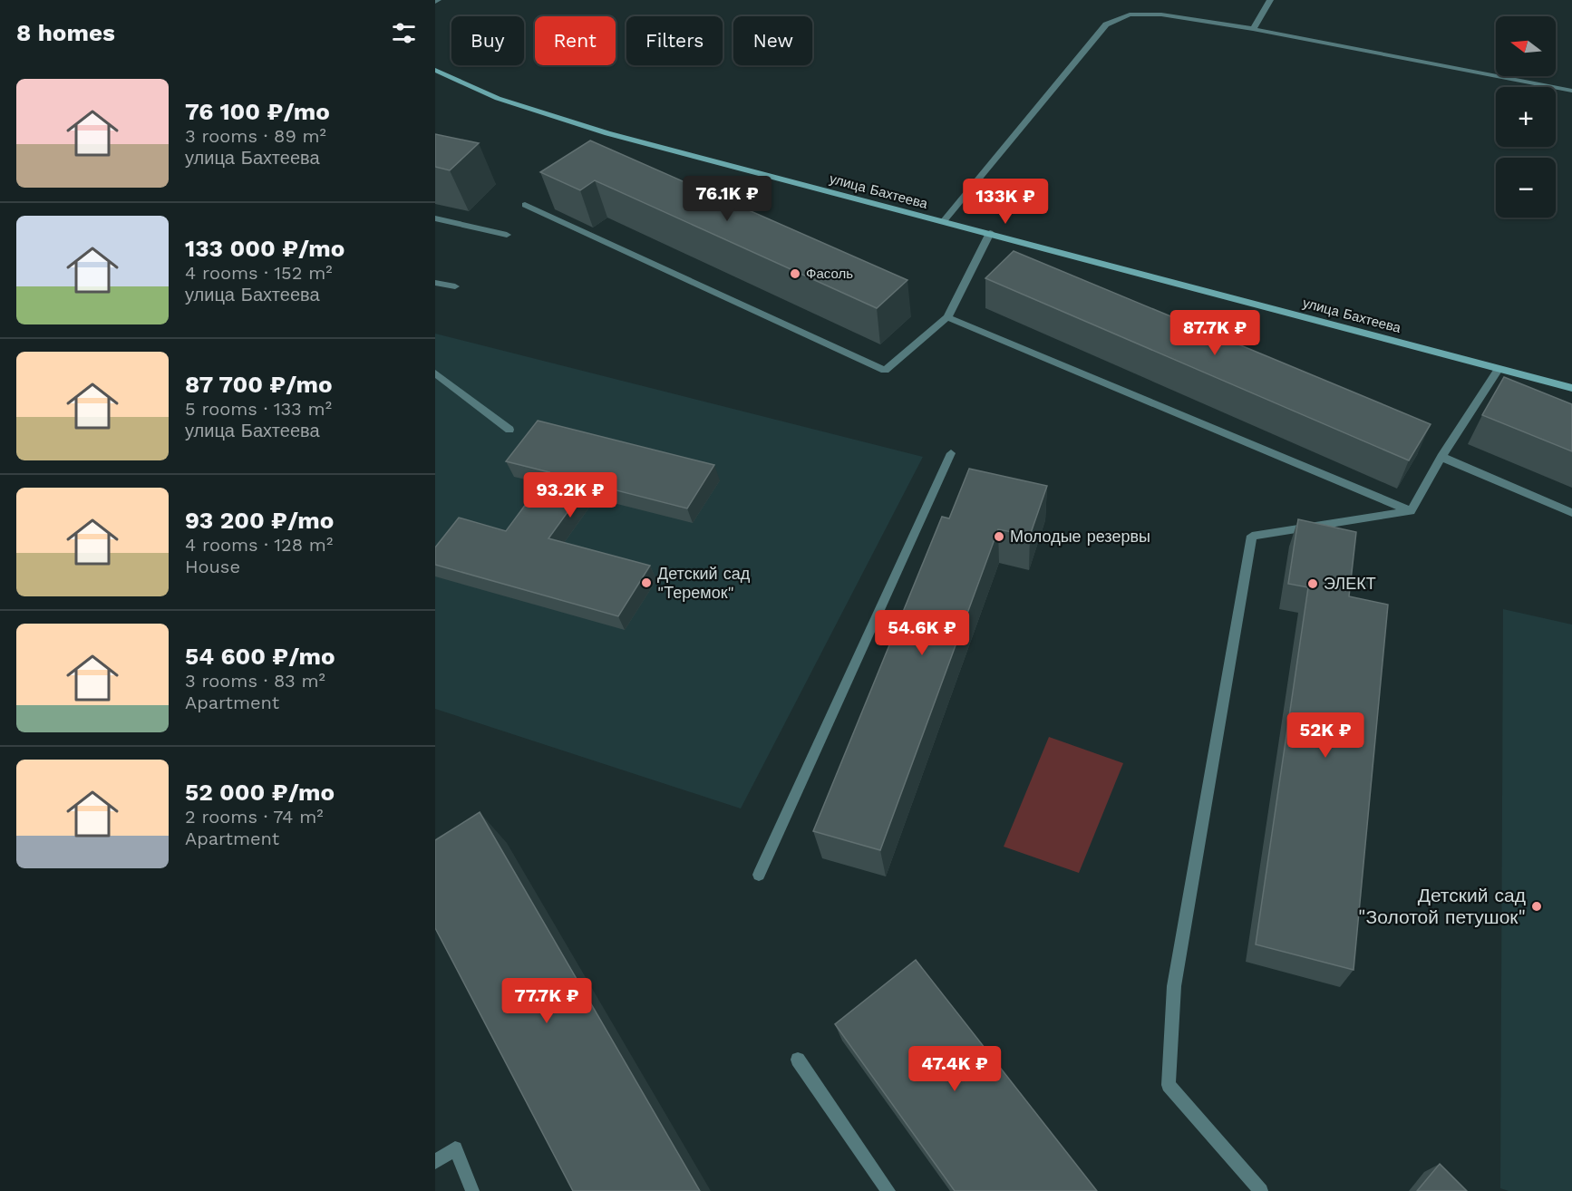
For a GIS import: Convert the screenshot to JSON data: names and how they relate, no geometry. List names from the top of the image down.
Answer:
{
  "streets": {
    "main road": ["улица Бахтеева"]
  },
  "places": [
    "Фасоль",
    "Молодые резервы",
    "Детский сад \"Теремок\"",
    "ЭЛЕКТ",
    "Детский сад \"Золотой петушок\""
  ],
  "north": "left",
  "page": {
    "heading": "8 homes",
    "map_buttons": ["+", "−"],
    "chip": [
      "Buy",
      "Rent",
      "Filters",
      "New"
    ],
    "list": [
      {
        "name": "76 100 ₽/mo",
        "note": "3 rooms · 89 m² · улица Бахтеева"
      },
      {
        "name": "133 000 ₽/mo",
        "note": "4 rooms · 152 m² · улица Бахтеева"
      },
      {
        "name": "87 700 ₽/mo",
        "note": "5 rooms · 133 m² · улица Бахтеева"
      },
      {
        "name": "93 200 ₽/mo",
        "note": "4 rooms · 128 m² · House"
      },
      {
        "name": "54 600 ₽/mo",
        "note": "3 rooms · 83 m² · Apartment"
      },
      {
        "name": "52 000 ₽/mo",
        "note": "2 rooms · 74 m² · Apartment"
      }
    ],
    "price": [
      "76.1K ₽",
      "133K ₽",
      "87.7K ₽",
      "93.2K ₽",
      "54.6K ₽",
      "52K ₽",
      "77.7K ₽",
      "47.4K ₽"
    ]
  }
}
